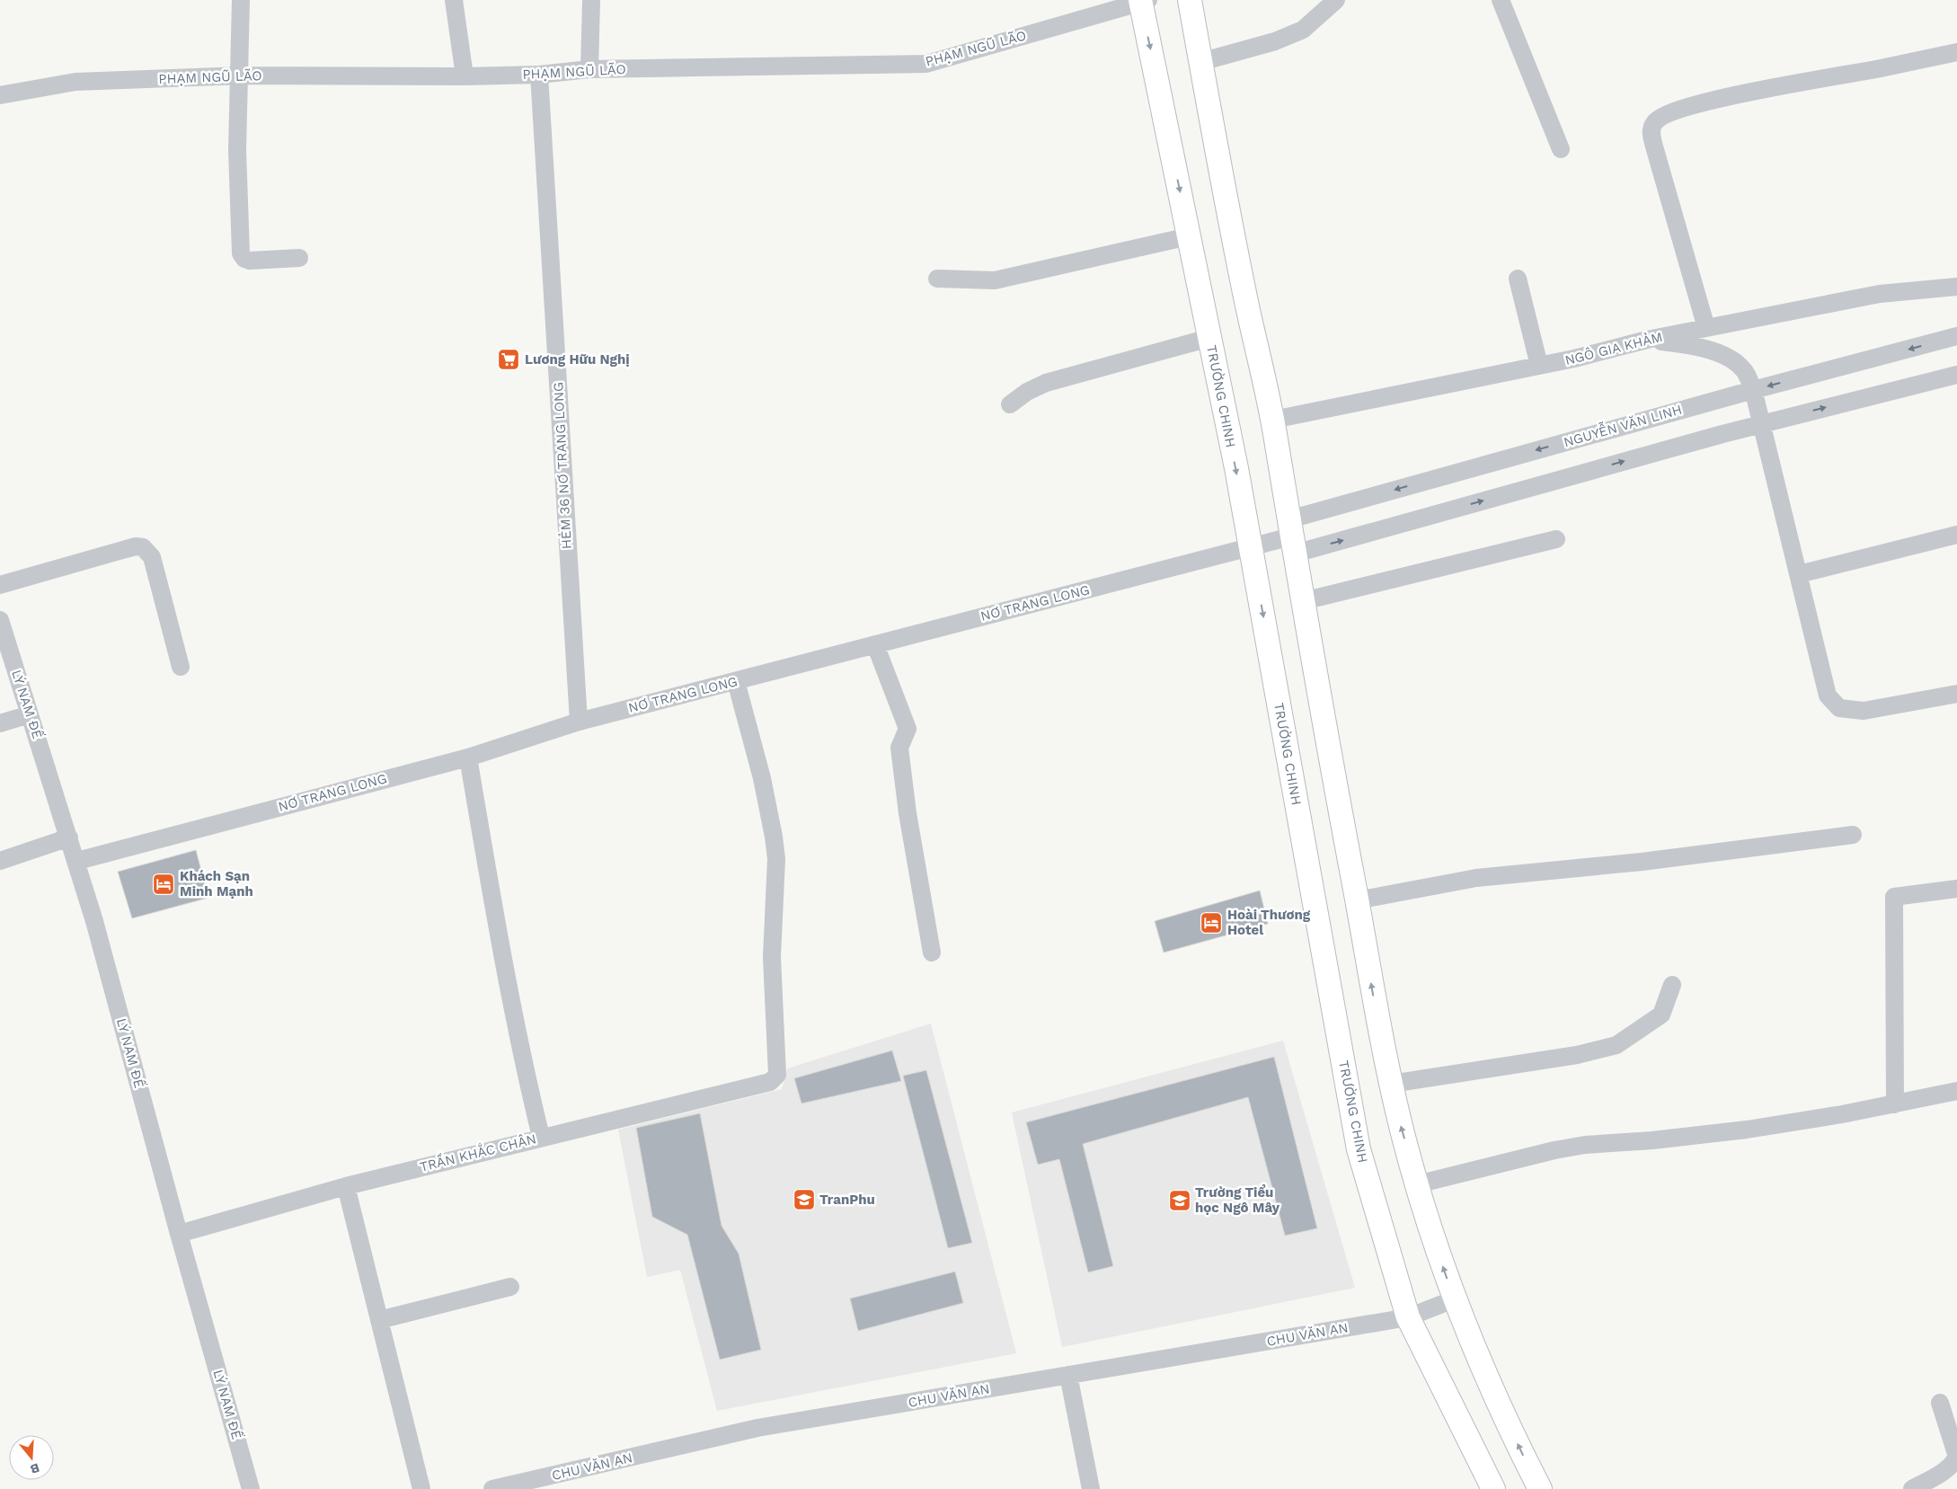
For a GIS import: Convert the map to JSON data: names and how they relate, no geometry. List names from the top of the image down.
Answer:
{
  "streets": {
    "main road": ["TRƯỜNG CHINH"],
    "street": [
      "PHẠM NGŨ LÃO",
      "NGÔ GIA KHẢM",
      "NGUYỄN VĂN LINH",
      "HẺM 36 NƠ TRANG LONG",
      "NƠ TRANG LONG",
      "LÝ NAM ĐẾ",
      "TRẦN KHẮC CHÂN",
      "CHU VĂN AN"
    ]
  },
  "crossings": [
    ["PHẠM NGŨ LÃO", "TRƯỜNG CHINH"],
    ["PHẠM NGŨ LÃO", "HẺM 36 NƠ TRANG LONG"],
    ["TRƯỜNG CHINH", "NƠ TRANG LONG"],
    ["TRƯỜNG CHINH", "CHU VĂN AN"],
    ["NGUYỄN VĂN LINH", "NƠ TRANG LONG"],
    ["HẺM 36 NƠ TRANG LONG", "NƠ TRANG LONG"],
    ["NƠ TRANG LONG", "LÝ NAM ĐẾ"],
    ["NƠ TRANG LONG", "TRẦN KHẮC CHÂN"],
    ["LÝ NAM ĐẾ", "TRẦN KHẮC CHÂN"]
  ],
  "places": {
    "supermarket": ["Lương Hữu Nghị"],
    "hotel": ["Khách Sạn Minh Mạnh", "Hoài Thương Hotel"],
    "school or university": ["TranPhu", "Trường Tiểu học Ngô Mây"]
  },
  "north": "bottom"
}
